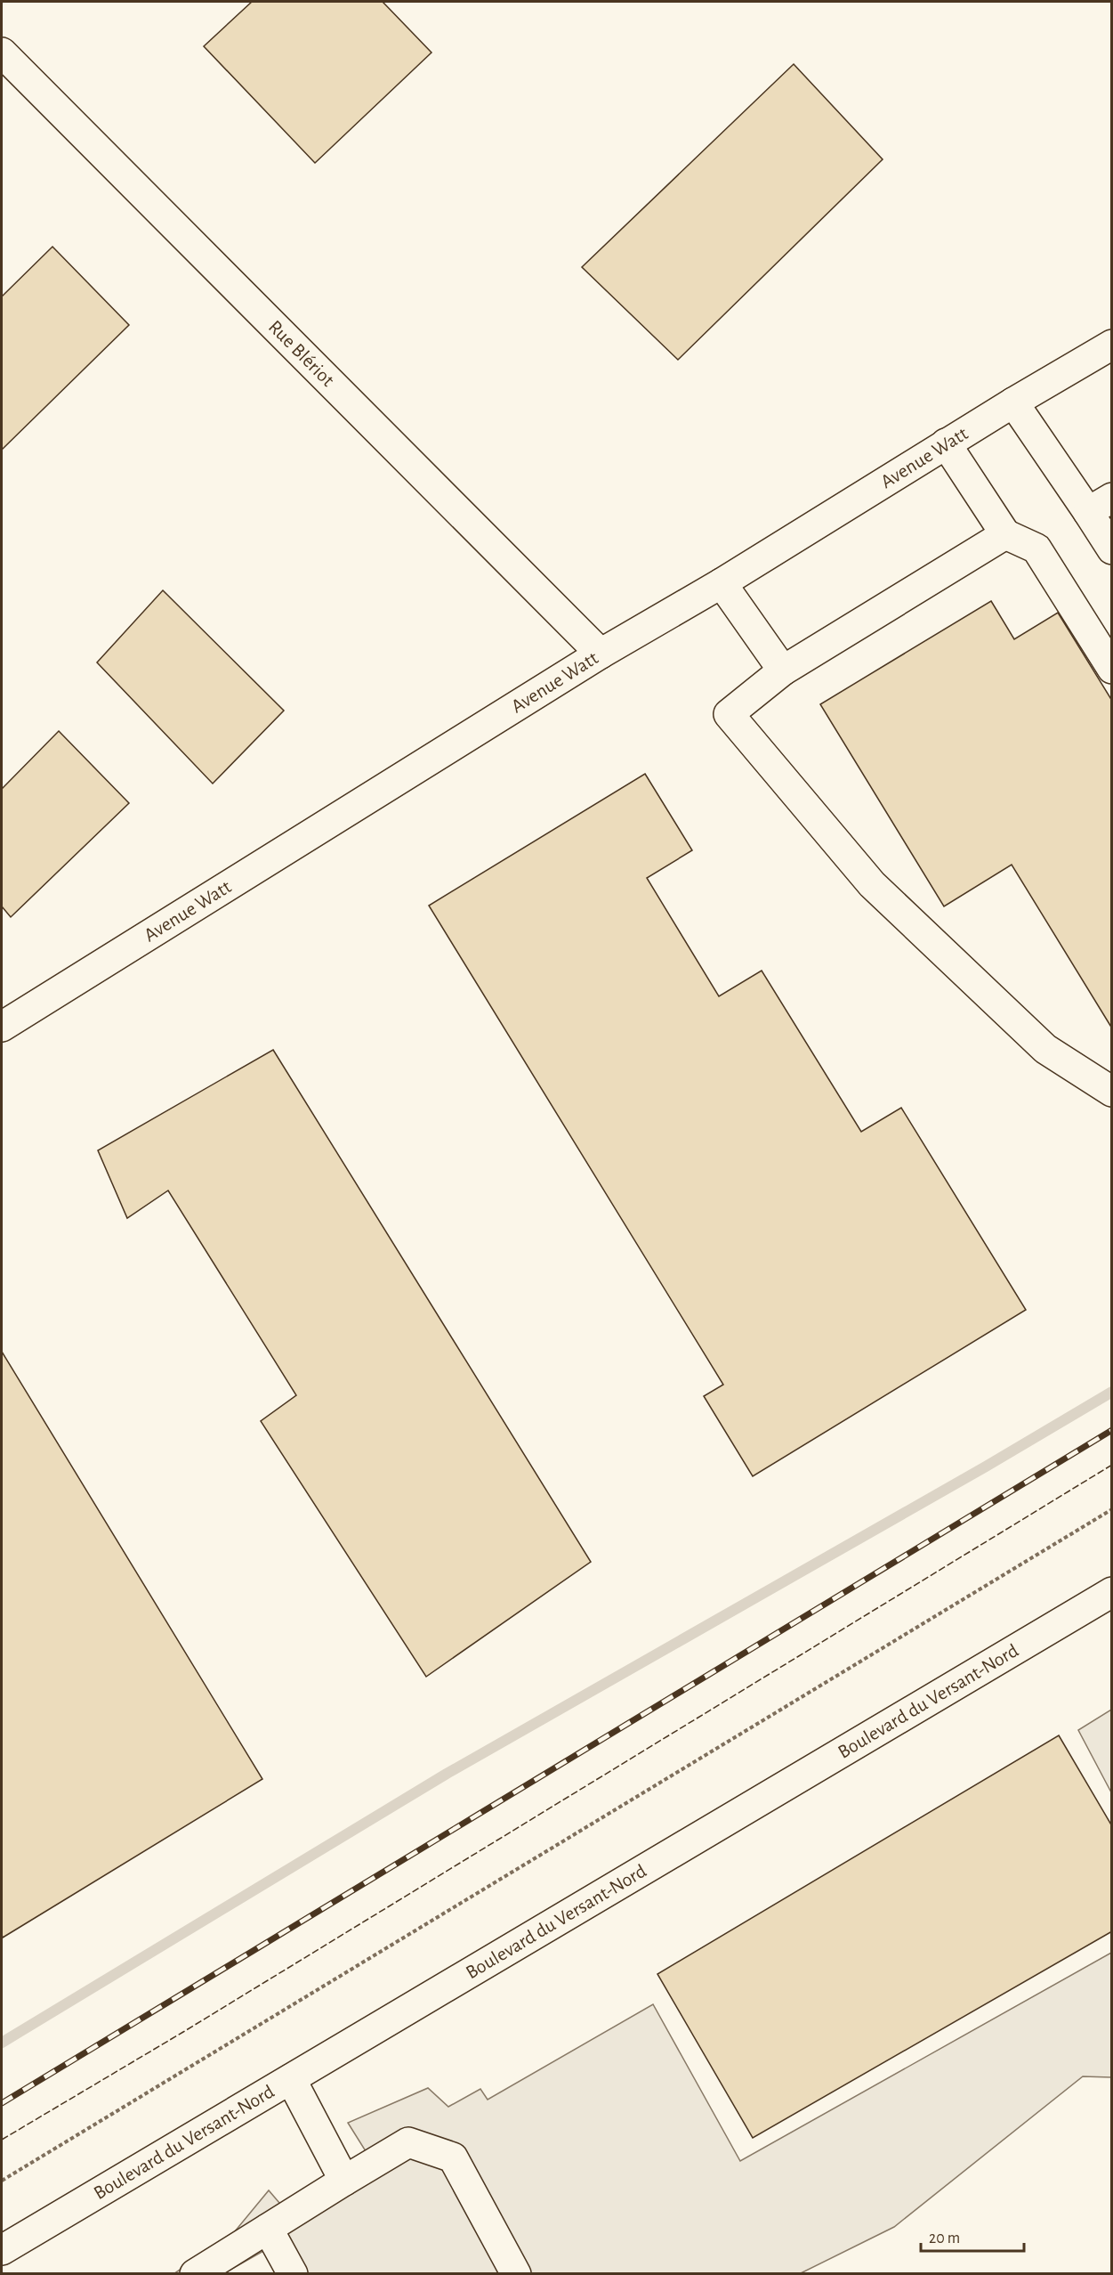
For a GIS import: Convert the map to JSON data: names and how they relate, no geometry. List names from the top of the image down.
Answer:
{
  "streets": {
    "street": ["Rue Blériot", "Avenue Watt", "Boulevard du Versant-Nord"]
  },
  "crossings": [
    ["Rue Blériot", "Avenue Watt"]
  ],
  "scale_bar": "20 m"
}
